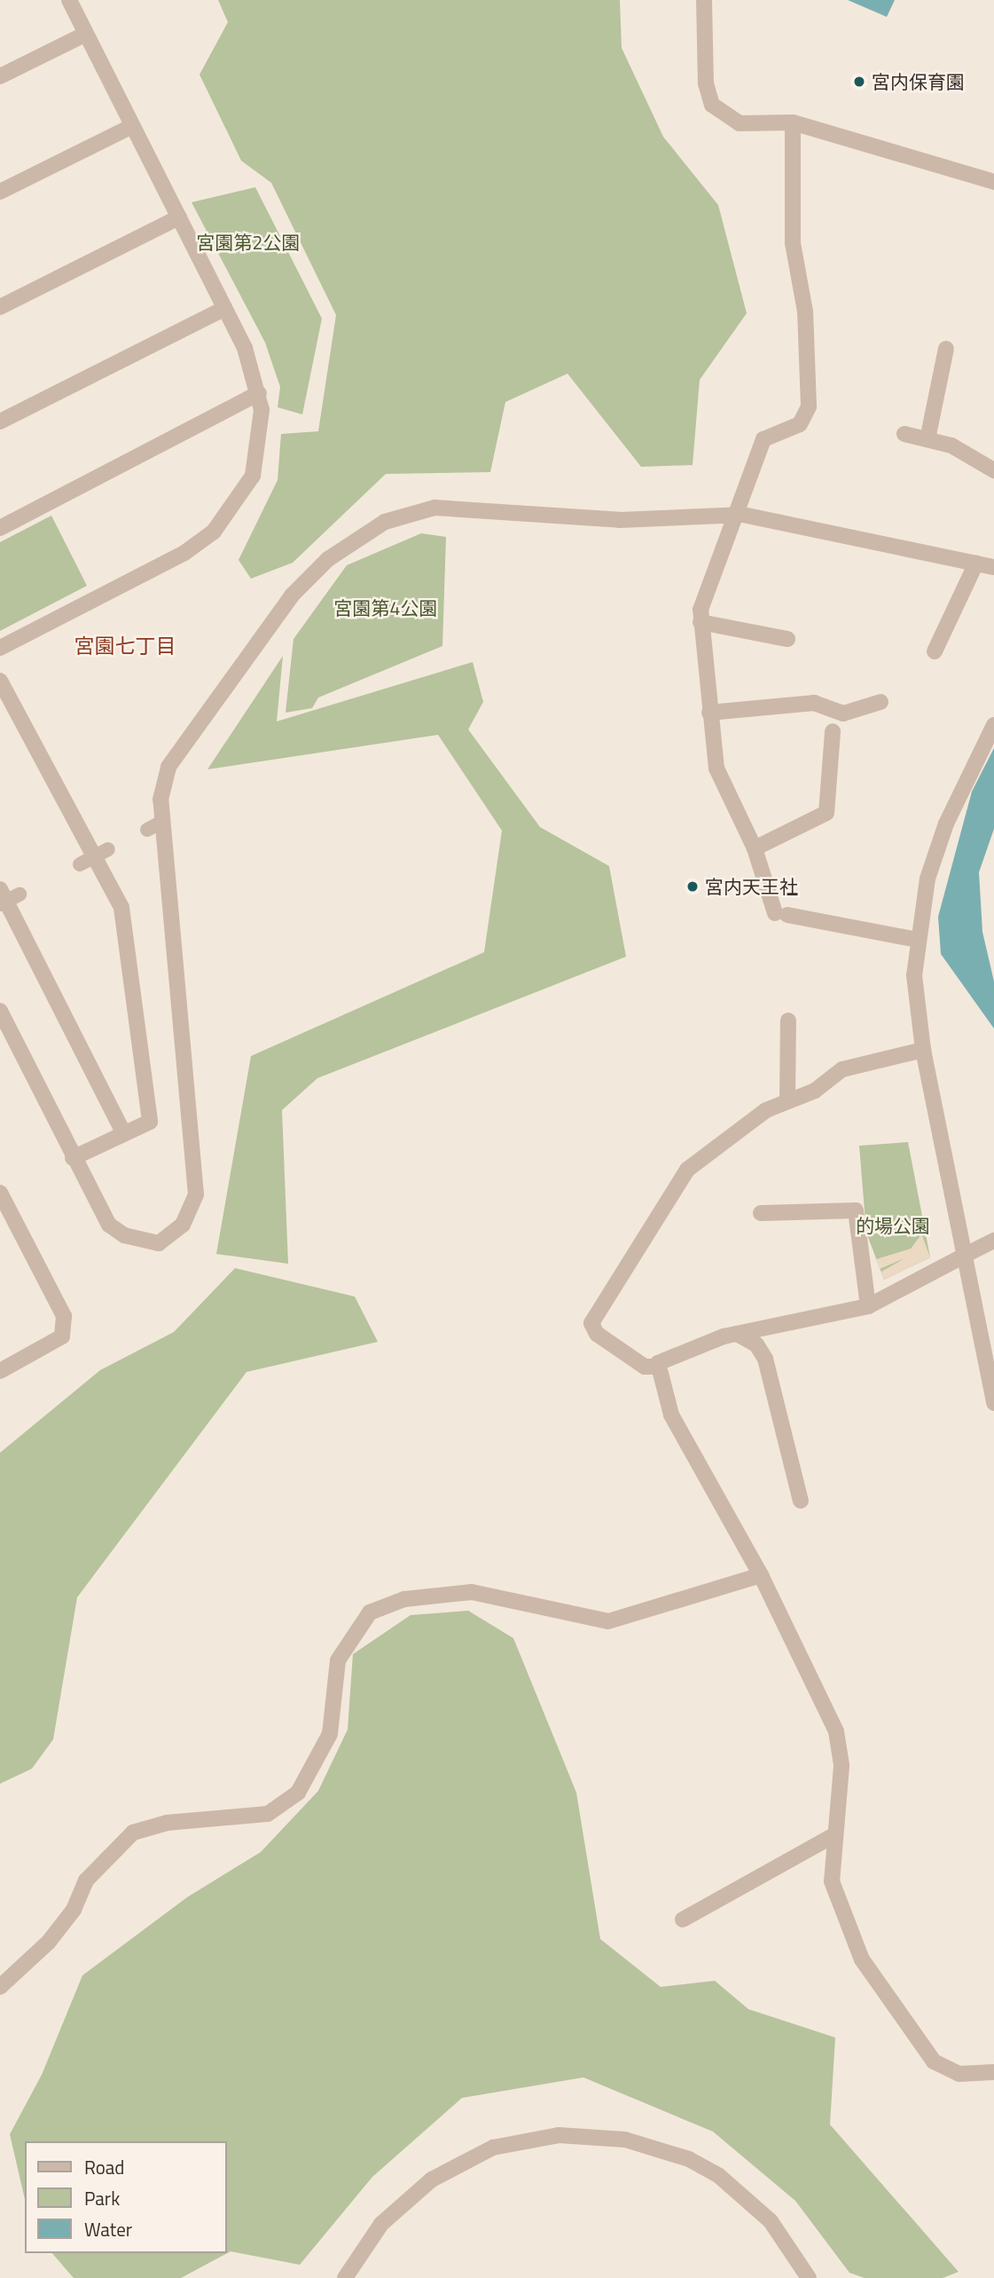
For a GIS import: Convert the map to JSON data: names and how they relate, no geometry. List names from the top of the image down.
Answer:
{
  "districts": ["宮園七丁目"],
  "parks": ["宮園第2公園", "宮園第4公園", "的場公園"],
  "places": ["宮内保育園", "宮内天王社"],
  "legend": ["Road", "Park", "Water"]
}
